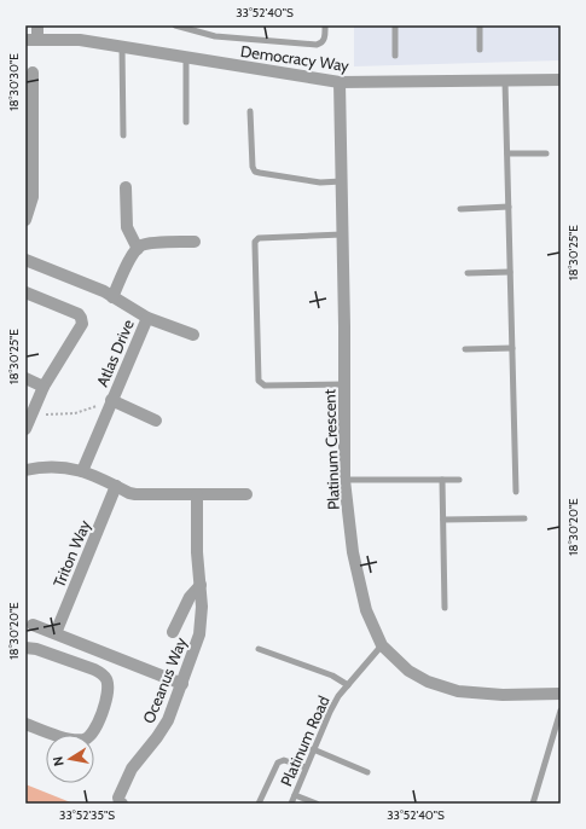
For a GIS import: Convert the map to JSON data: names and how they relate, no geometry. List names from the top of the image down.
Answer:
{
  "streets": {
    "street": [
      "Democracy Way",
      "Atlas Drive",
      "Platinum Crescent",
      "Triton Way",
      "Oceanus Way"
    ],
    "lane": ["Platinum Road"]
  },
  "crossings": [
    ["Democracy Way", "Platinum Crescent"],
    ["Platinum Crescent", "Platinum Road"]
  ],
  "north": "left",
  "coordinates": [
    "33°52'40\"S",
    "18°30'30\"E",
    "18°30'25\"E",
    "18°30'20\"E",
    "33°52'35\"S"
  ]
}
